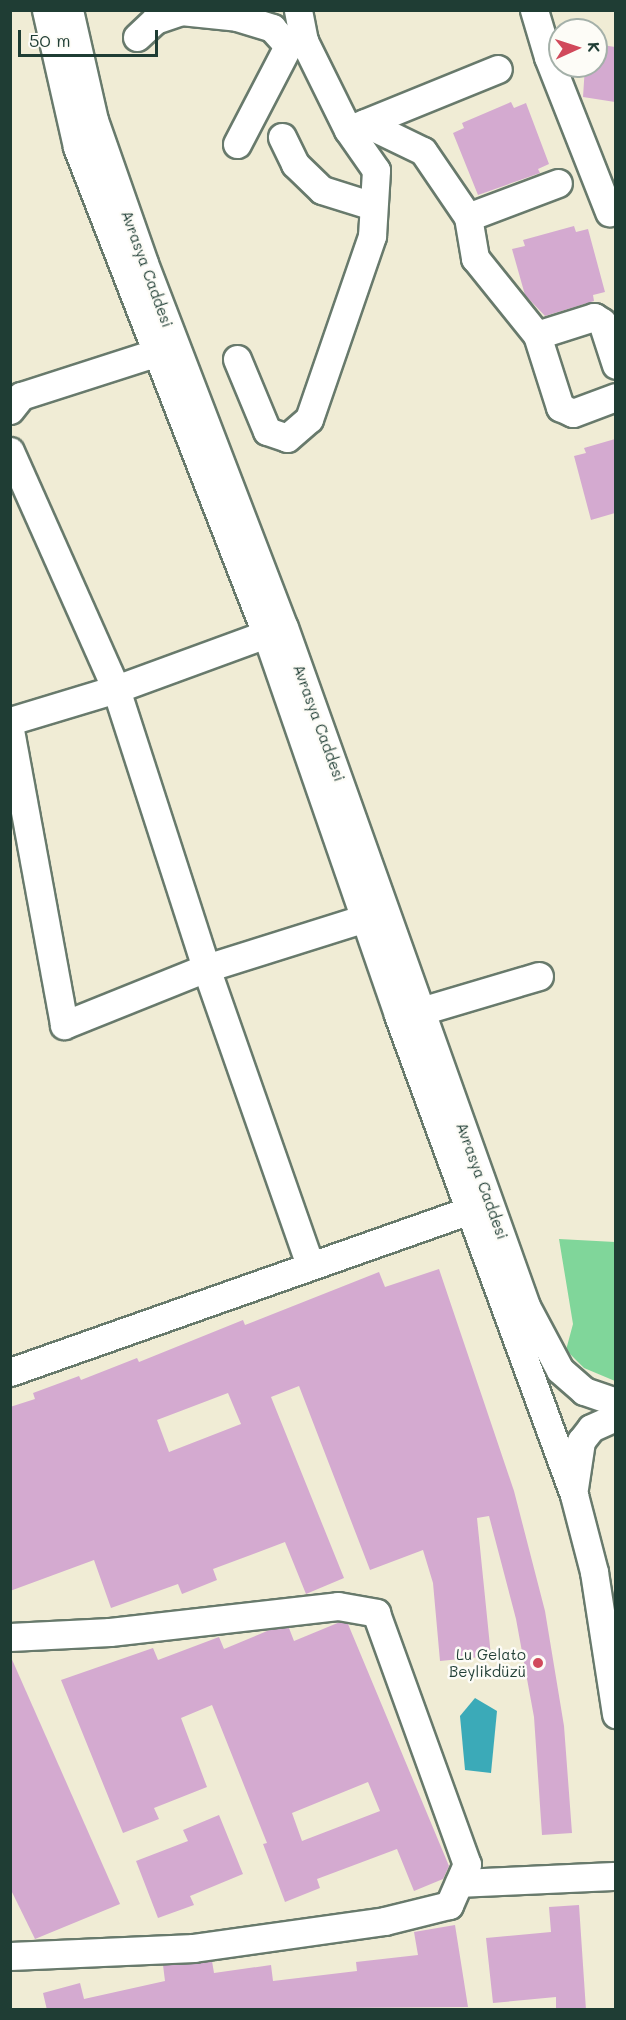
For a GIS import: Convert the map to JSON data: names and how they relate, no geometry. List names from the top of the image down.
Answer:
{
  "streets": {
    "street": ["Avrasya Caddesi"]
  },
  "places": ["Lu Gelato Beylikdüzü"],
  "scale_bar": "50 m",
  "north": "right"
}
